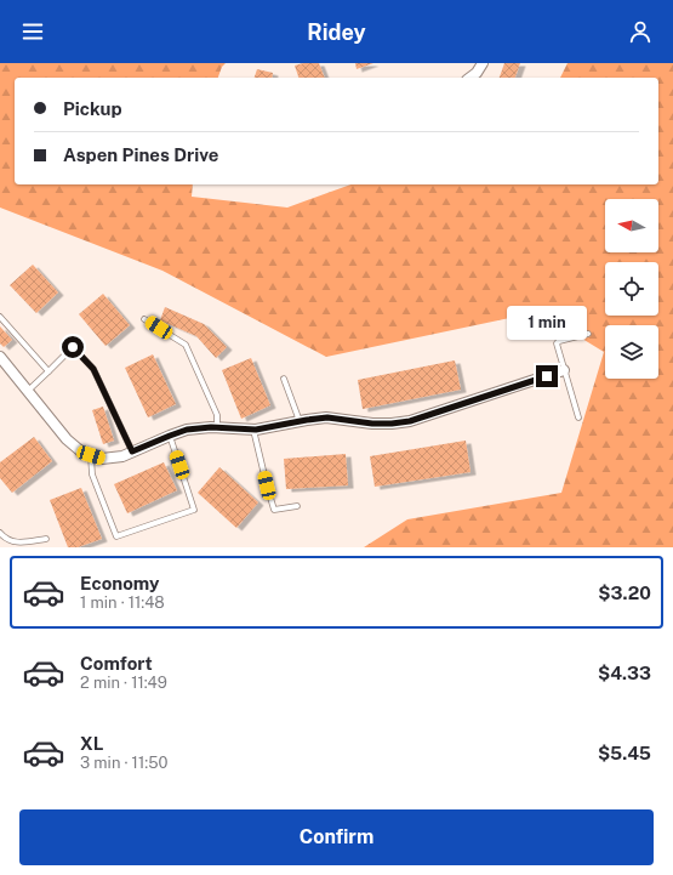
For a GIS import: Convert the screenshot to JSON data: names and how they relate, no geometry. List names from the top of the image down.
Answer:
{
  "north": "left",
  "page": {
    "header": "Ridey",
    "banner": ["Pickup", "Aspen Pines Drive"],
    "bubble": "1 min",
    "list": [
      {
        "name": "Economy",
        "note": "1 min · 11:48",
        "value": "$3.20"
      },
      {
        "name": "Comfort",
        "note": "2 min · 11:49",
        "value": "$4.33"
      },
      {
        "name": "XL",
        "note": "3 min · 11:50",
        "value": "$5.45"
      }
    ],
    "buttons": "Confirm"
  }
}
